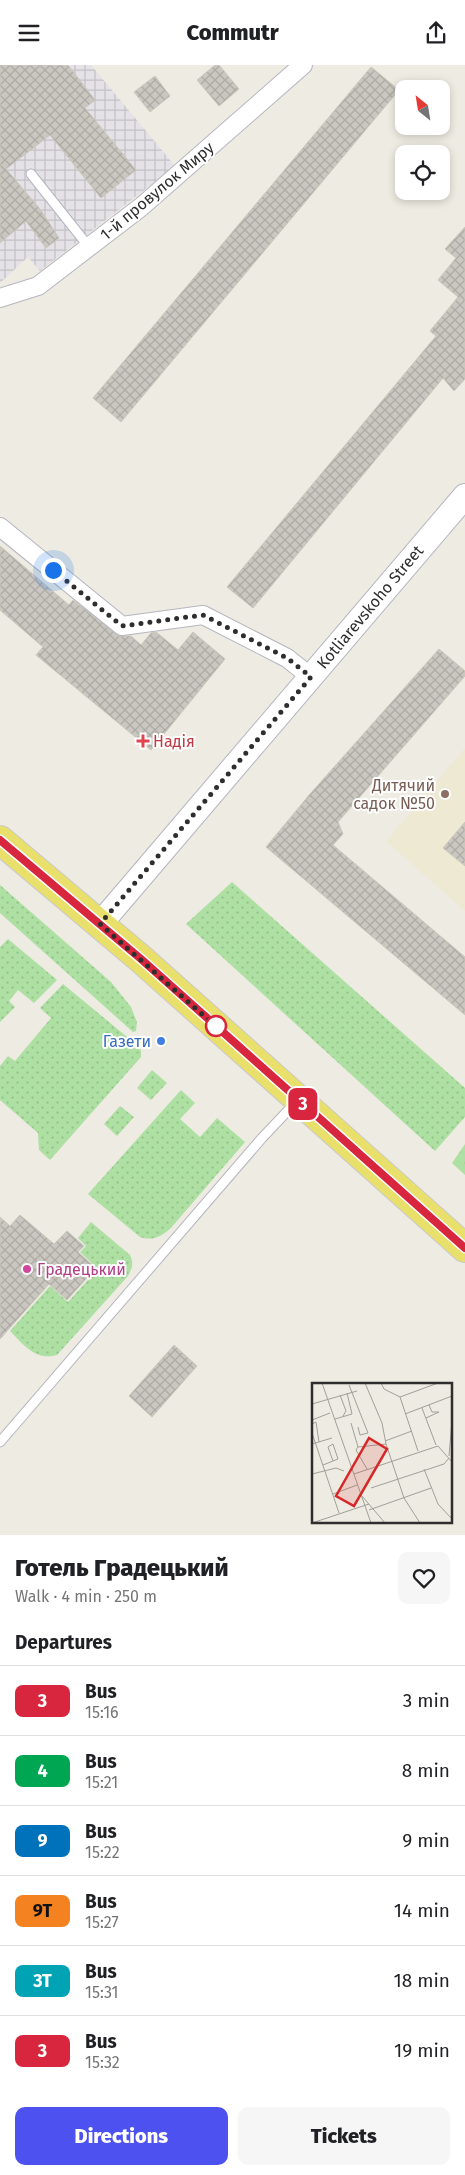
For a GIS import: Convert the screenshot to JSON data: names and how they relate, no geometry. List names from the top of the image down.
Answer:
{
  "streets": {
    "street": ["1-й провулок Миру", "Kotliarevskoho Street"]
  },
  "places": {
    "health": ["Надія"],
    "other": ["Дитячий садок №50", "Газети", "Градецький"]
  },
  "lines": ["bus line 3"],
  "north": "top left",
  "page": {
    "header": "Commutr",
    "on_map": "3",
    "heading": [
      ["Готель Градецький", "Walk · 4 min · 250 m"],
      "Departures"
    ],
    "list": [
      {
        "mark": "3",
        "name": "Bus",
        "note": "15:16",
        "value": "3 min"
      },
      {
        "mark": "4",
        "name": "Bus",
        "note": "15:21",
        "value": "8 min"
      },
      {
        "mark": "9",
        "name": "Bus",
        "note": "15:22",
        "value": "9 min"
      },
      {
        "mark": "9Т",
        "name": "Bus",
        "note": "15:27",
        "value": "14 min"
      },
      {
        "mark": "3Т",
        "name": "Bus",
        "note": "15:31",
        "value": "18 min"
      },
      {
        "mark": "3",
        "name": "Bus",
        "note": "15:32",
        "value": "19 min"
      }
    ],
    "buttons": ["Directions", "Tickets"]
  }
}
